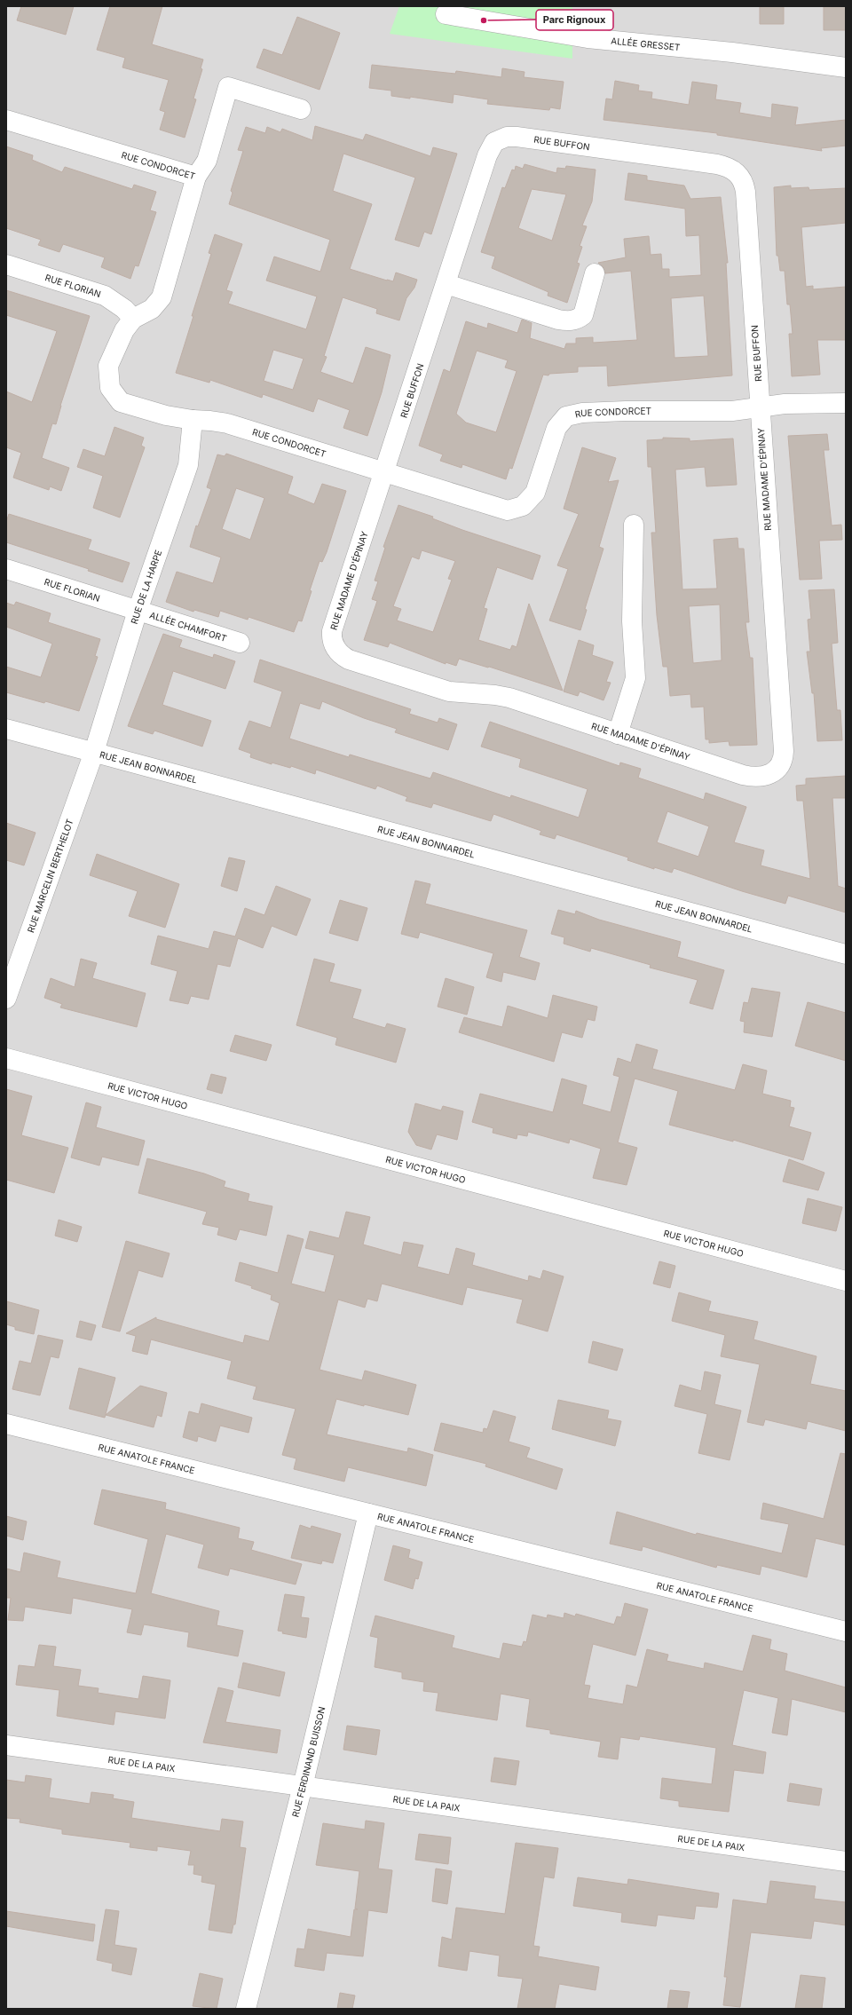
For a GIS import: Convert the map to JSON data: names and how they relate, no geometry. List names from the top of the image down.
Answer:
{
  "streets": {
    "street": [
      "ALLÉE GRESSET",
      "RUE BUFFON",
      "RUE CONDORCET",
      "RUE FLORIAN",
      "RUE MADAME D'ÉPINAY",
      "RUE DE LA HARPE",
      "ALLÉE CHAMFORT",
      "RUE JEAN BONNARDEL",
      "RUE MARCELIN BERTHELOT",
      "RUE VICTOR HUGO",
      "RUE ANATOLE FRANCE",
      "RUE FERDINAND BUISSON",
      "RUE DE LA PAIX"
    ]
  },
  "crossings": [
    ["RUE BUFFON", "RUE CONDORCET"],
    ["RUE BUFFON", "RUE MADAME D'ÉPINAY"],
    ["RUE CONDORCET", "RUE FLORIAN"],
    ["RUE CONDORCET", "RUE MADAME D'ÉPINAY"],
    ["RUE CONDORCET", "RUE DE LA HARPE"],
    ["RUE FLORIAN", "RUE DE LA HARPE"],
    ["RUE FLORIAN", "ALLÉE CHAMFORT"],
    ["RUE DE LA HARPE", "ALLÉE CHAMFORT"],
    ["RUE DE LA HARPE", "RUE JEAN BONNARDEL"],
    ["RUE DE LA HARPE", "RUE MARCELIN BERTHELOT"],
    ["RUE JEAN BONNARDEL", "RUE MARCELIN BERTHELOT"],
    ["RUE ANATOLE FRANCE", "RUE FERDINAND BUISSON"],
    ["RUE FERDINAND BUISSON", "RUE DE LA PAIX"]
  ],
  "places": ["Parc Rignoux"]
}
